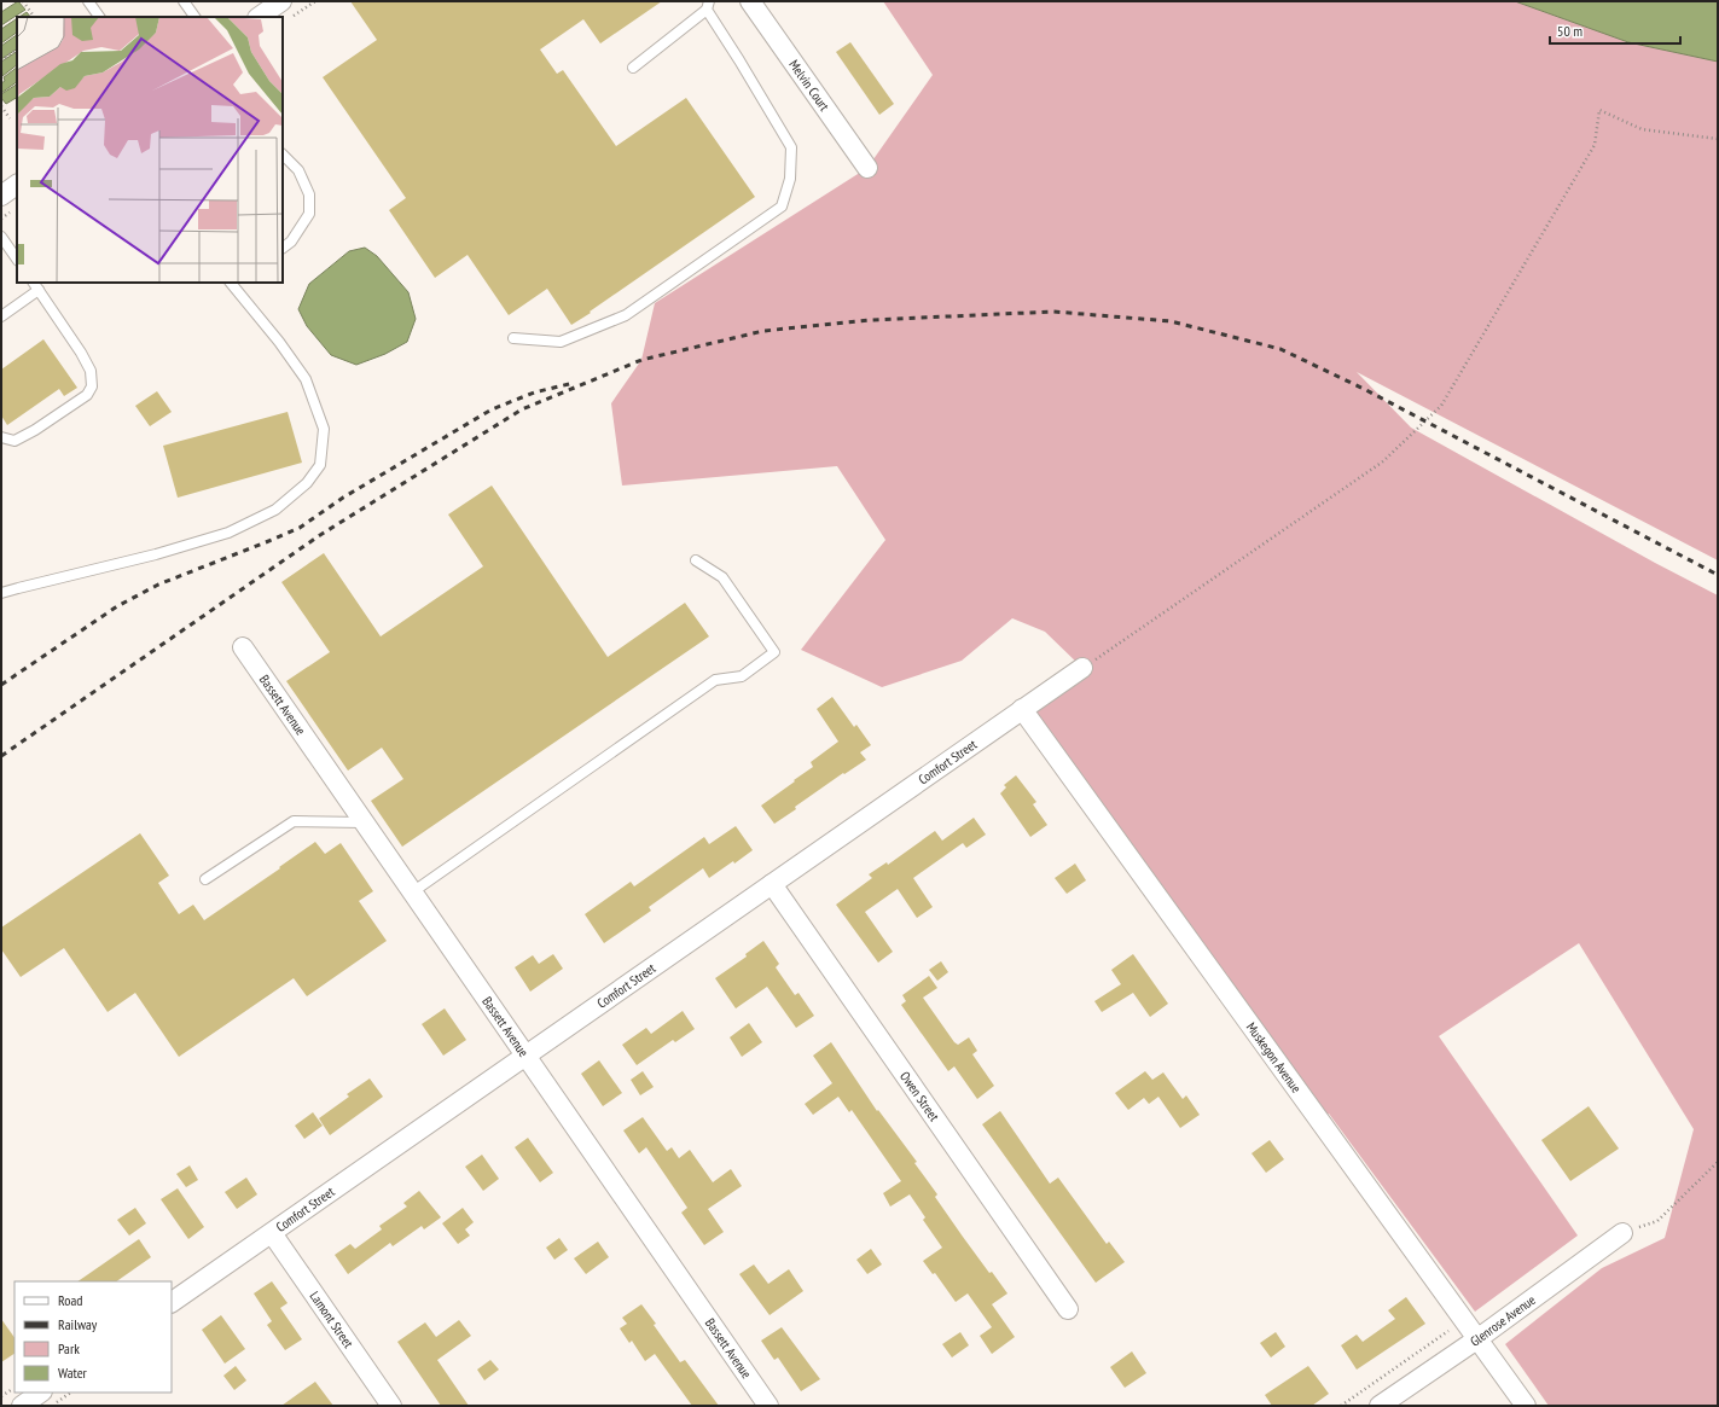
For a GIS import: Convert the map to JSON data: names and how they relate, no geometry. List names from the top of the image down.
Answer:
{
  "streets": {
    "street": [
      "Melvin Court",
      "Bassett Avenue",
      "Comfort Street",
      "Muskegon Avenue",
      "Owen Street",
      "Lamont Street",
      "Glenrose Avenue"
    ]
  },
  "crossings": [
    ["Bassett Avenue", "Comfort Street"],
    ["Comfort Street", "Muskegon Avenue"],
    ["Comfort Street", "Owen Street"],
    ["Comfort Street", "Lamont Street"],
    ["Muskegon Avenue", "Glenrose Avenue"]
  ],
  "legend": [
    "Road",
    "Railway",
    "Park",
    "Water"
  ],
  "scale_bar": "50 m"
}
